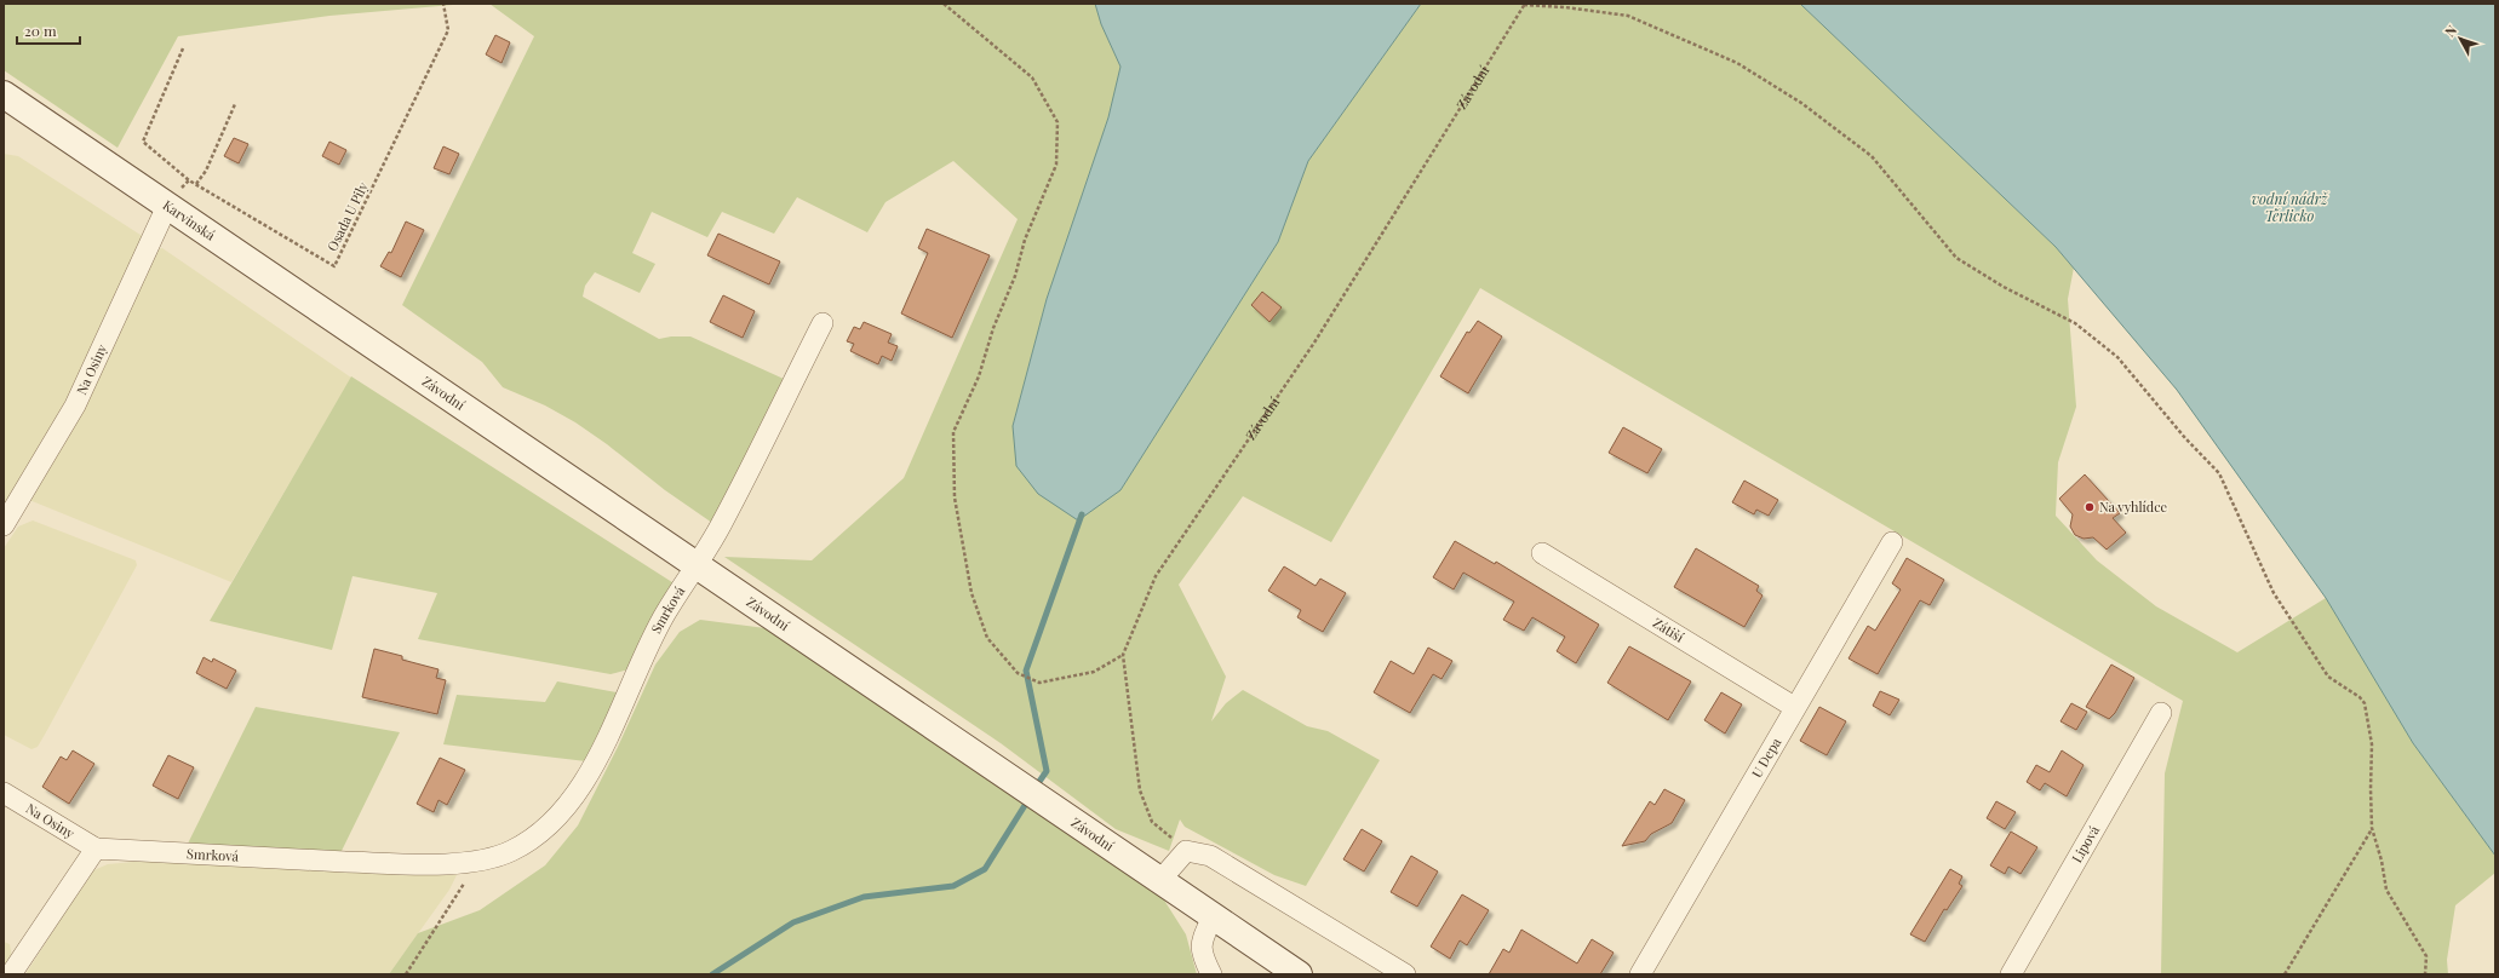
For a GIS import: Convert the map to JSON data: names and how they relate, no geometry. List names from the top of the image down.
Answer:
{
  "streets": {
    "main road": ["Závodní", "Karvinská"],
    "street": [
      "Na Osiny",
      "Smrková",
      "Zátiší",
      "U Depa",
      "Lipová"
    ],
    "path": ["Osada U Pily"]
  },
  "crossings": [
    ["Závodní", "Karvinská"],
    ["Závodní", "Smrková"],
    ["Karvinská", "Na Osiny"],
    ["Na Osiny", "Smrková"],
    ["Zátiší", "U Depa"]
  ],
  "water": ["vodní nádrž Těrlicko"],
  "places": ["Na vyhlídce"],
  "scale_bar": "20 m",
  "north": "top left"
}
